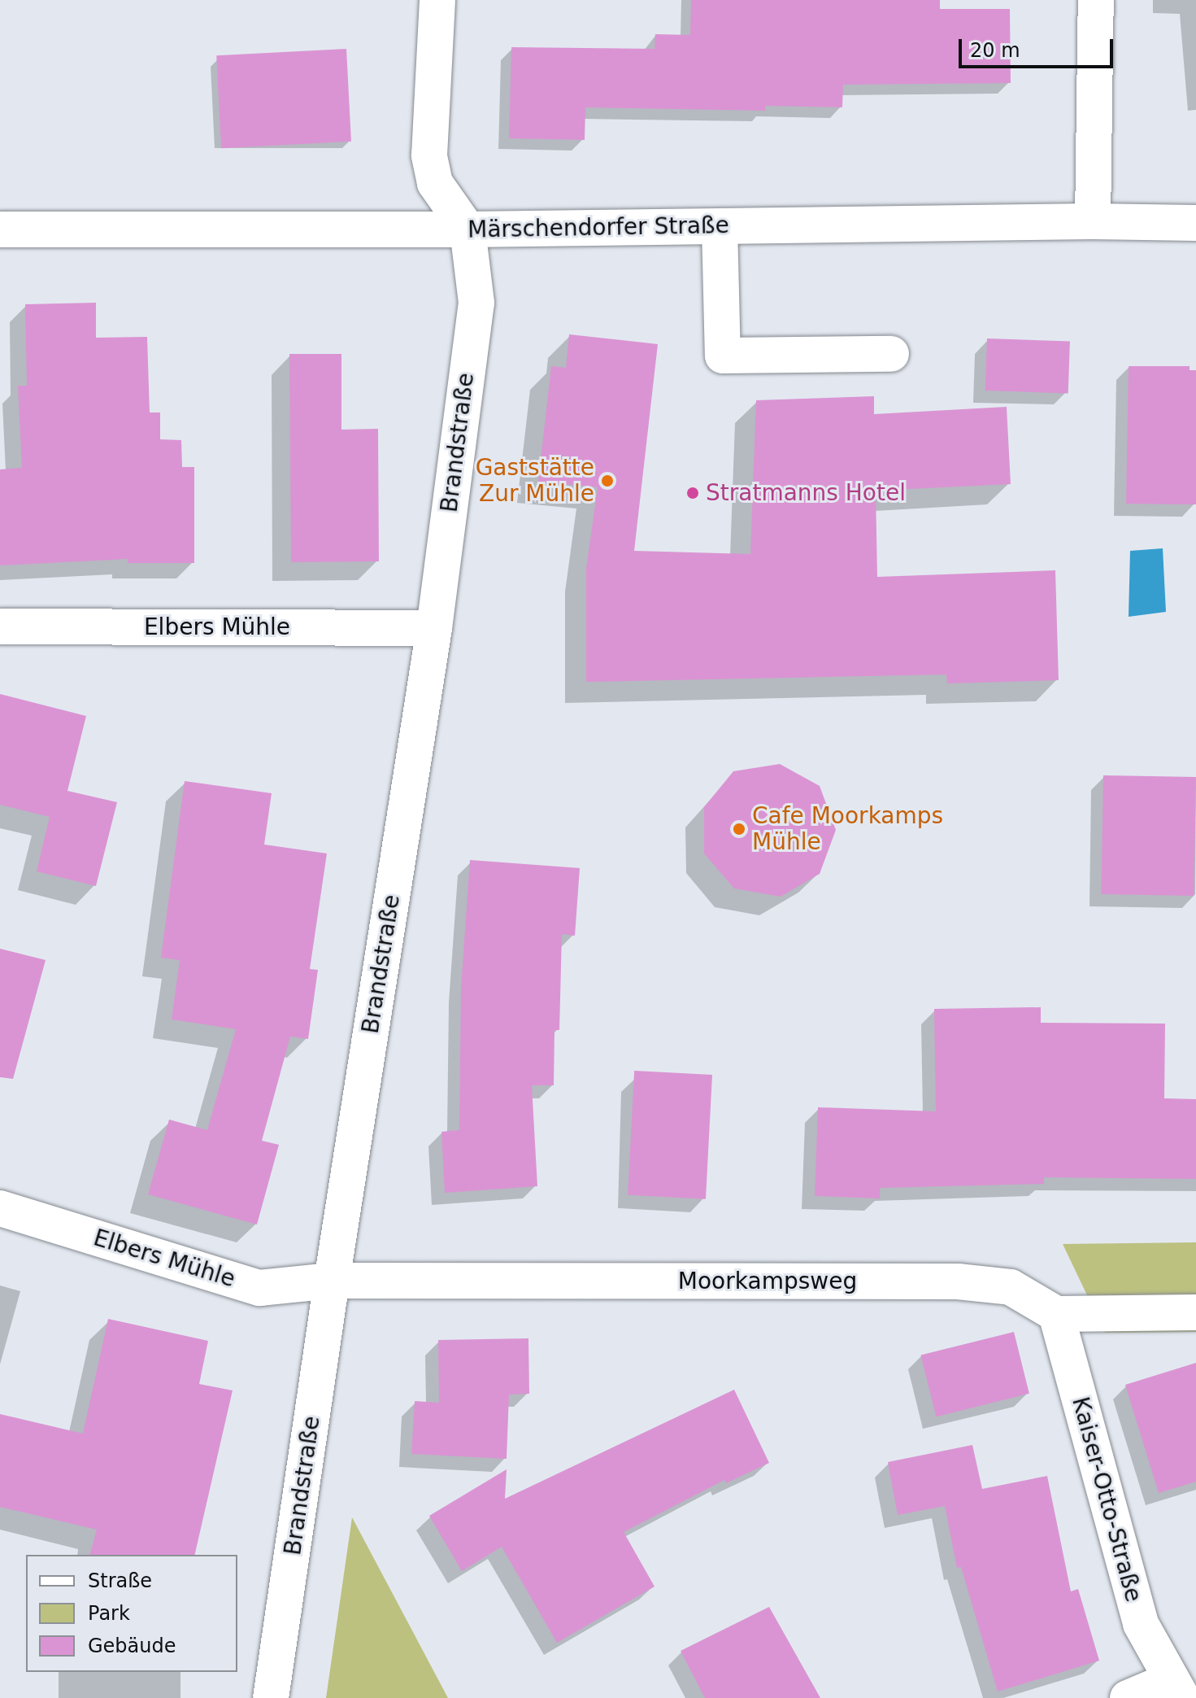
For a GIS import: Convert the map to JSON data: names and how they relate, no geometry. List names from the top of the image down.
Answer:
{
  "streets": {
    "street": [
      "Märschendorfer Straße",
      "Brandstraße",
      "Elbers Mühle",
      "Moorkampsweg",
      "Kaiser-Otto-Straße"
    ]
  },
  "crossings": [
    ["Märschendorfer Straße", "Brandstraße"],
    ["Brandstraße", "Elbers Mühle"],
    ["Brandstraße", "Moorkampsweg"],
    ["Elbers Mühle", "Moorkampsweg"],
    ["Moorkampsweg", "Kaiser-Otto-Straße"]
  ],
  "places": ["Gaststätte Zur Mühle", "Stratmanns Hotel", "Cafe Moorkamps Mühle"],
  "legend": ["Straße", "Park", "Gebäude"],
  "scale_bar": "20 m"
}
